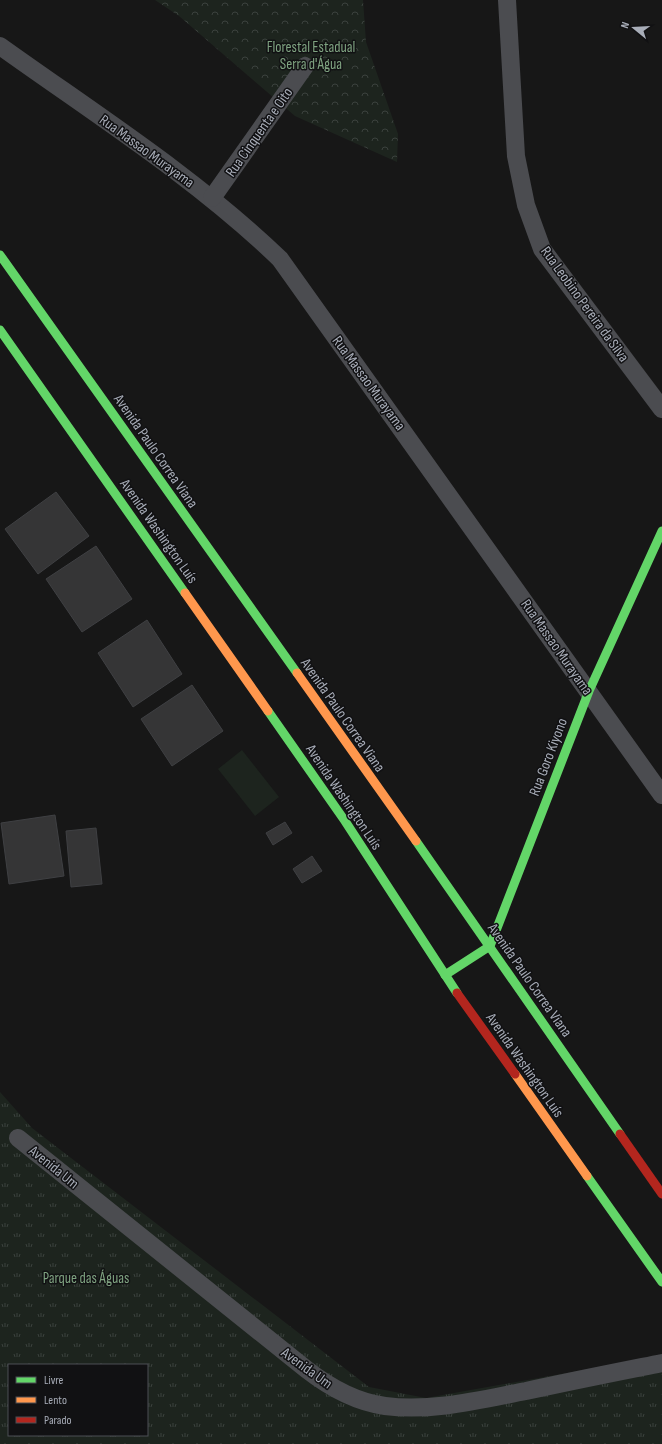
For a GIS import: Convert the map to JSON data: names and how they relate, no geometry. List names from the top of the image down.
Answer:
{
  "streets": {
    "street": [
      "Rua Cinquenta e Oito",
      "Rua Massao Murayama",
      "Rua Leobino Pereira da Silva",
      "Avenida Paulo Correa Viana",
      "Avenida Washington Luís",
      "Rua Goro Kiyono",
      "Avenida Um"
    ]
  },
  "crossings": [
    ["Rua Cinquenta e Oito", "Rua Massao Murayama"],
    ["Rua Massao Murayama", "Rua Goro Kiyono"],
    ["Avenida Paulo Correa Viana", "Rua Goro Kiyono"]
  ],
  "parks": ["Florestal Estadual Serra d'Água", "Parque das Águas"],
  "legend": ["Livre", "Lento", "Parado"],
  "north": "left"
}
